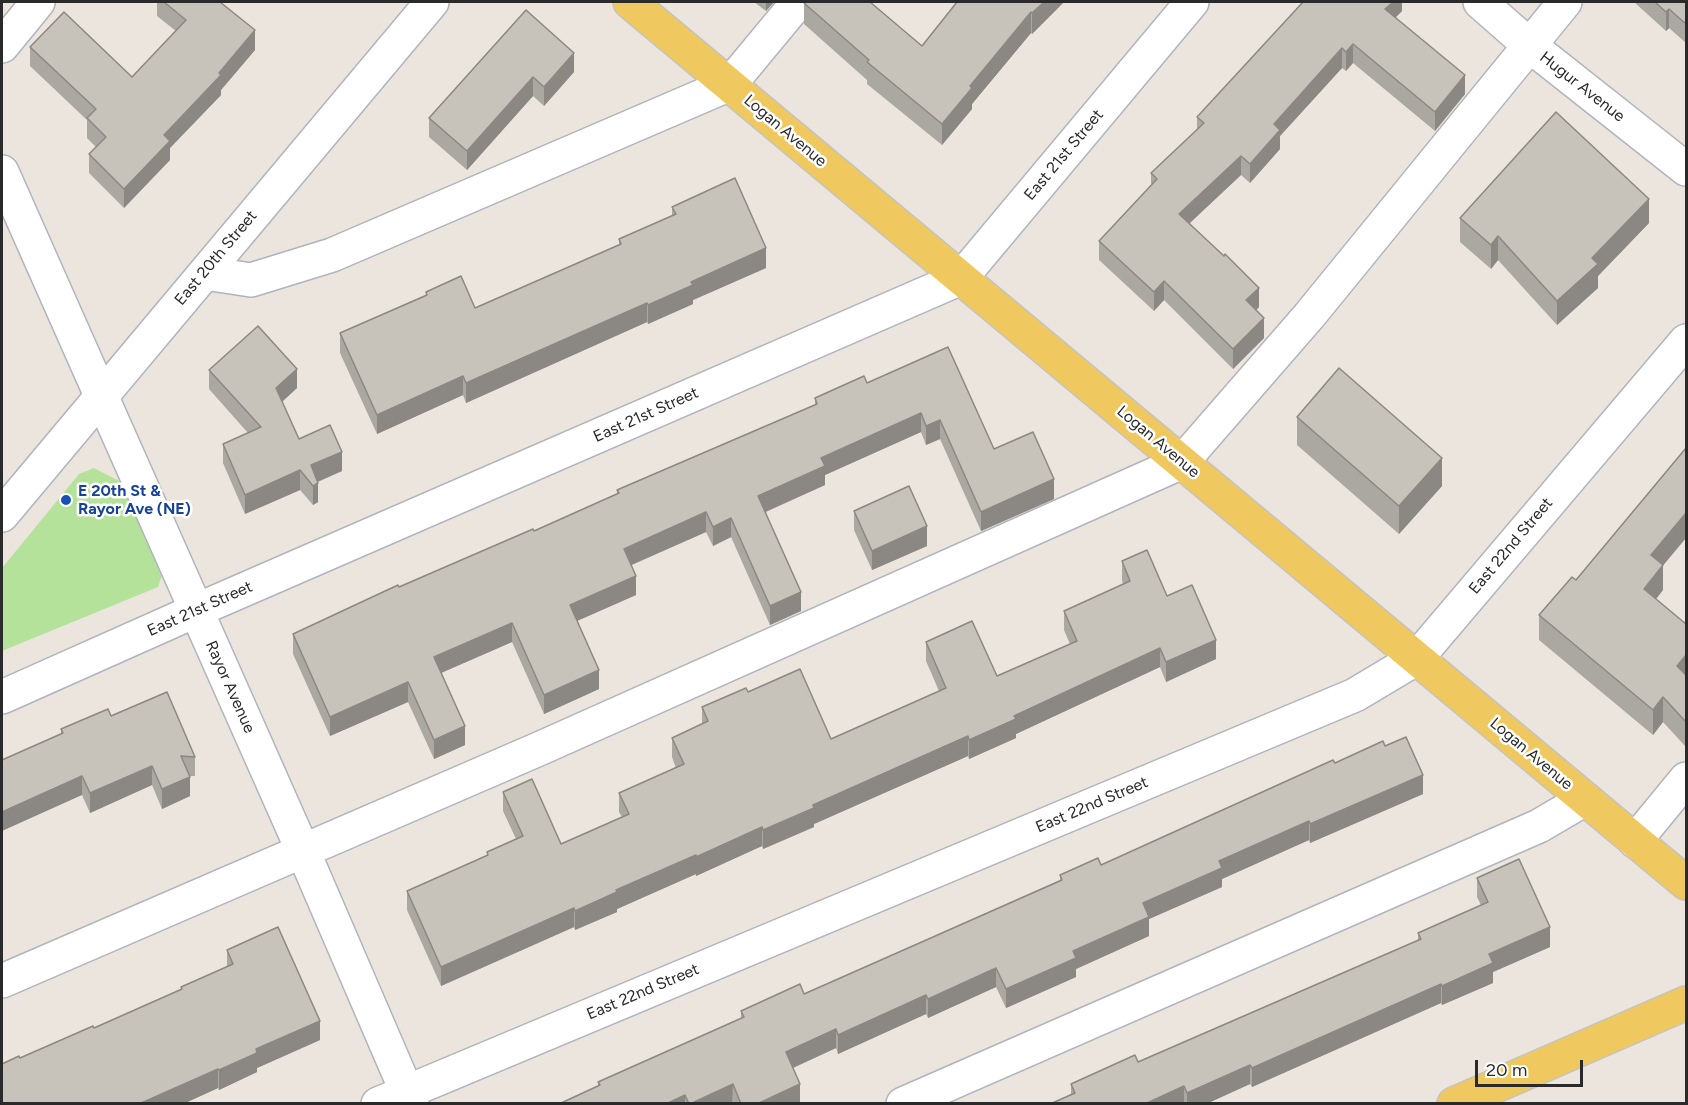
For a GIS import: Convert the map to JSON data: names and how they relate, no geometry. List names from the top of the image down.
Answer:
{
  "streets": {
    "main road": ["Logan Avenue"],
    "street": [
      "Hugur Avenue",
      "East 21st Street",
      "East 20th Street",
      "East 22nd Street",
      "Rayor Avenue"
    ]
  },
  "crossings": [
    ["Logan Avenue", "East 21st Street"],
    ["Logan Avenue", "East 22nd Street"],
    ["East 21st Street", "Rayor Avenue"],
    ["East 20th Street", "Rayor Avenue"],
    ["East 22nd Street", "Rayor Avenue"]
  ],
  "places": ["E 20th St & Rayor Ave (NE)"],
  "scale_bar": "20 m"
}
